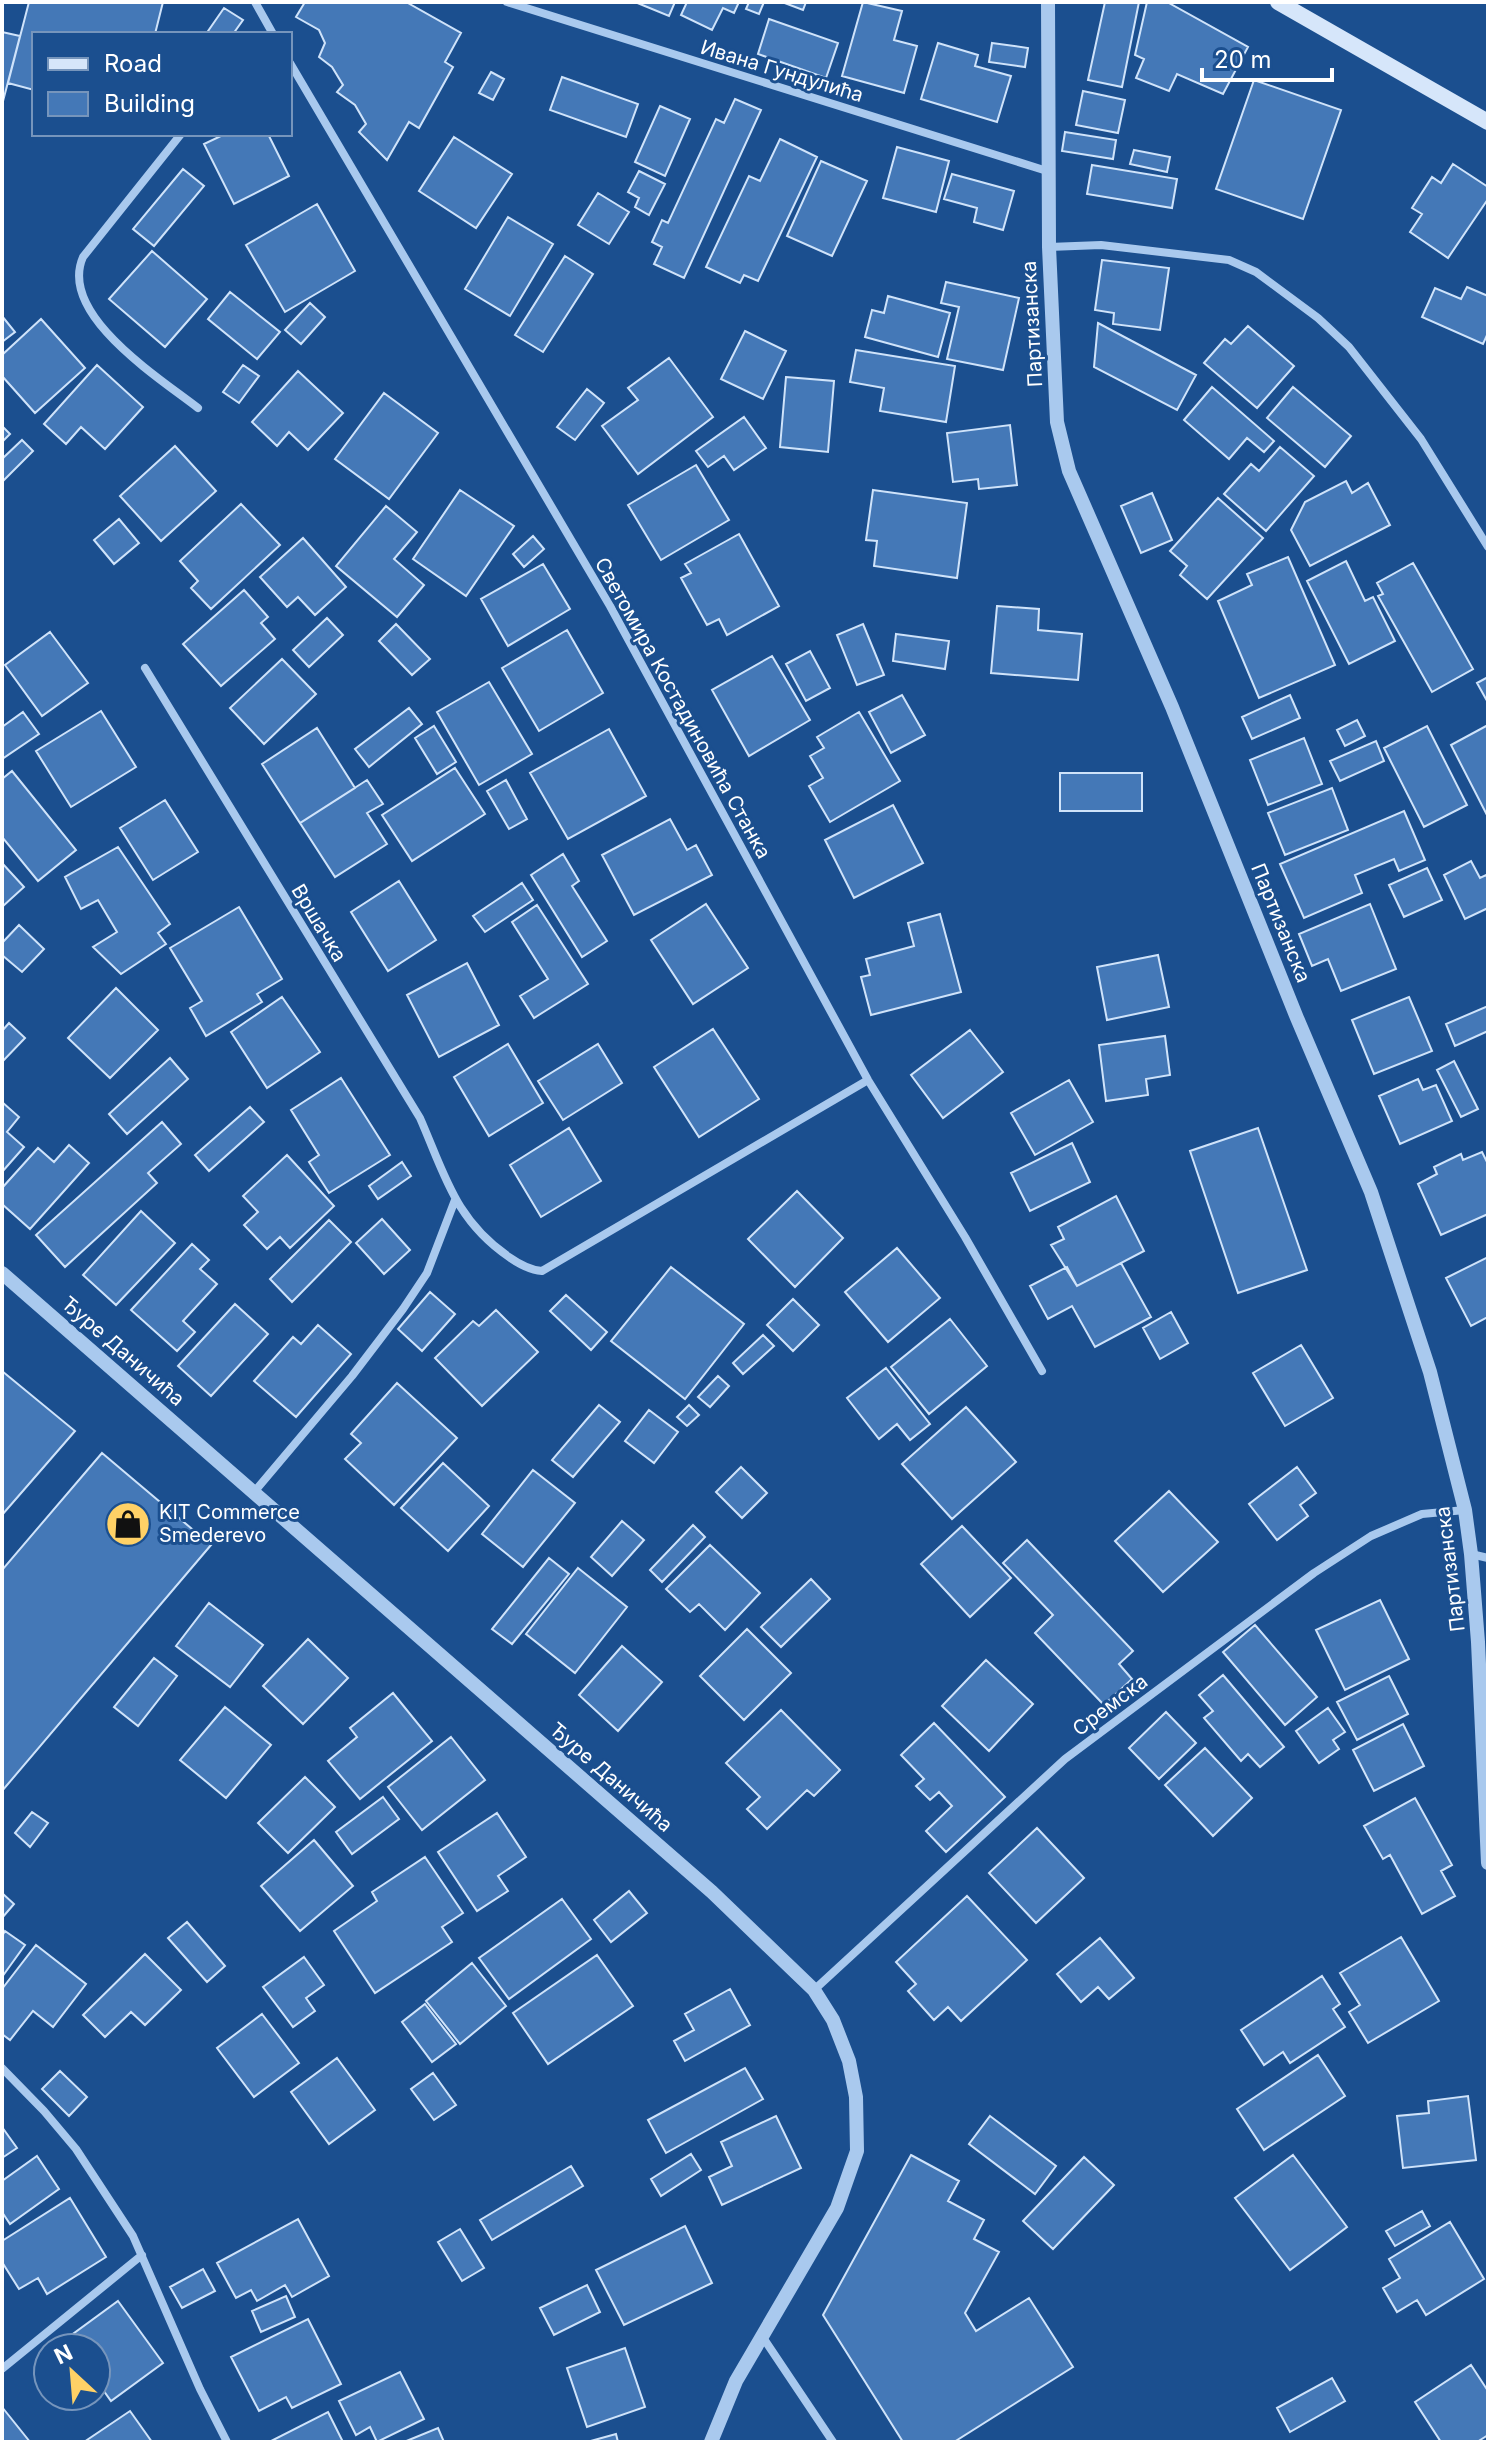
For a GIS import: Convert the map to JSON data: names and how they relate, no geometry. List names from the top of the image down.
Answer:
{
  "streets": {
    "street": [
      "Ивана Гундулића",
      "Партизанска",
      "Светомира Костадиновића Станка",
      "Вршачка",
      "Ђуре Даничића",
      "Сремска"
    ]
  },
  "crossings": [
    ["Ивана Гундулића", "Партизанска"],
    ["Партизанска", "Сремска"],
    ["Светомира Костадиновића Станка", "Вршачка"],
    ["Ђуре Даничића", "Сремска"]
  ],
  "places": {
    "shop": ["KIT Commerce Smederevo"]
  },
  "legend": ["Road", "Building"],
  "scale_bar": "20 m",
  "north": "top left"
}
